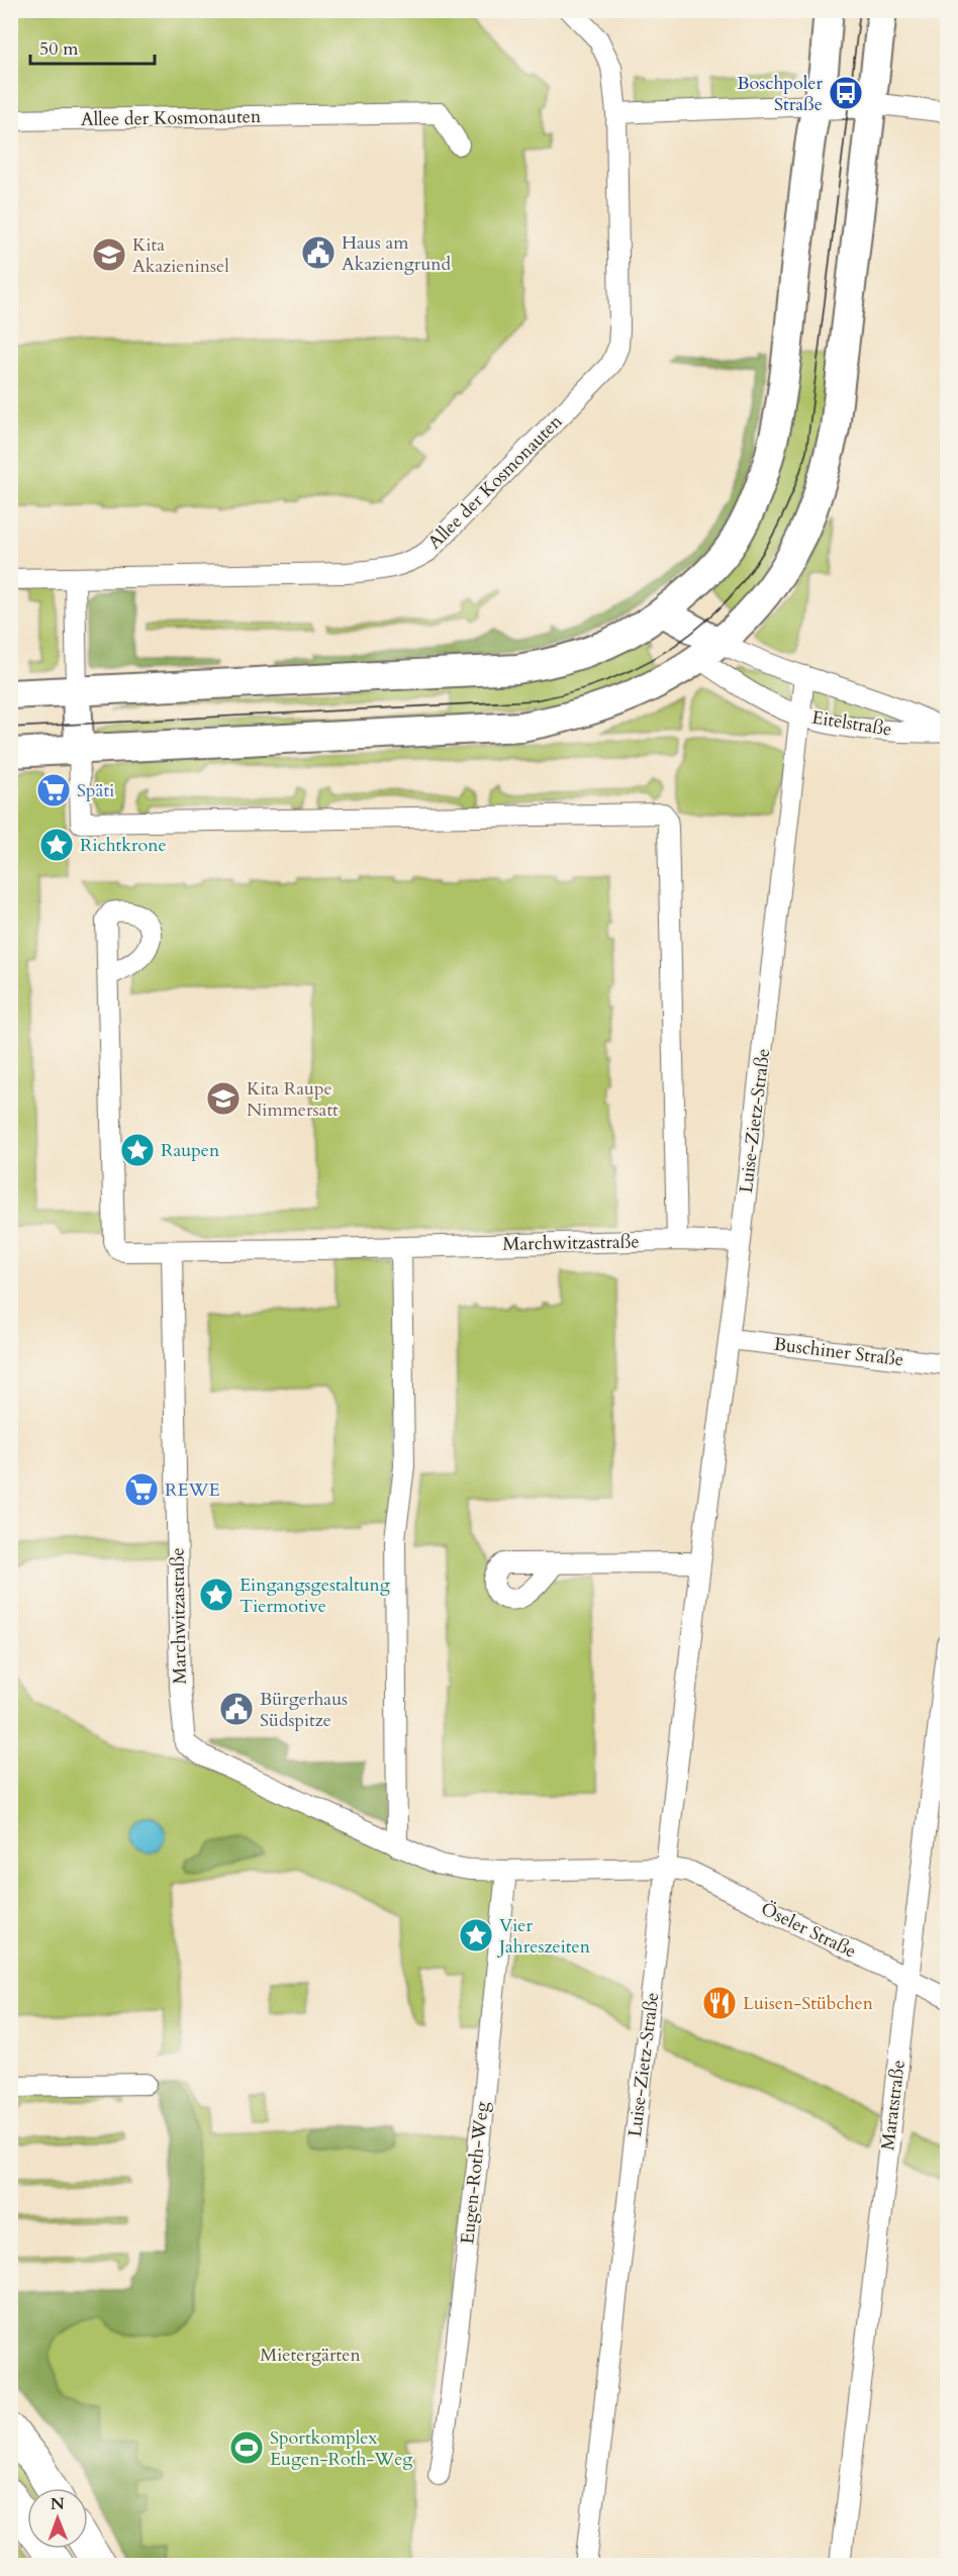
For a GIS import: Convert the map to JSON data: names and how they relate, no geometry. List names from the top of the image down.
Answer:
{
  "streets": {
    "street": [
      "Allee der Kosmonauten",
      "Eitelstraße",
      "Luise-Zietz-Straße",
      "Marchwitzastraße",
      "Buschiner Straße",
      "Öseler Straße",
      "Maratstraße",
      "Eugen-Roth-Weg"
    ]
  },
  "crossings": [
    ["Eitelstraße", "Luise-Zietz-Straße"],
    ["Luise-Zietz-Straße", "Marchwitzastraße"],
    ["Luise-Zietz-Straße", "Buschiner Straße"],
    ["Luise-Zietz-Straße", "Öseler Straße"],
    ["Marchwitzastraße", "Öseler Straße"],
    ["Marchwitzastraße", "Eugen-Roth-Weg"],
    ["Öseler Straße", "Maratstraße"]
  ],
  "parks": ["Mietergärten"],
  "places": {
    "bus stop": ["Boschpoler Straße"],
    "public building": ["Haus am Akaziengrund", "Bürgerhaus Südspitze"],
    "school or university": ["Kita Akazieninsel", "Kita Raupe Nimmersatt"],
    "supermarket": ["Späti", "REWE"],
    "place": [
      "Richtkrone",
      "Raupen",
      "Eingangsgestaltung Tiermotive",
      "Vier Jahreszeiten"
    ],
    "restaurant": ["Luisen-Stübchen"],
    "sports": ["Sportkomplex Eugen-Roth-Weg"]
  },
  "scale_bar": "50 m",
  "north": "top"
}
